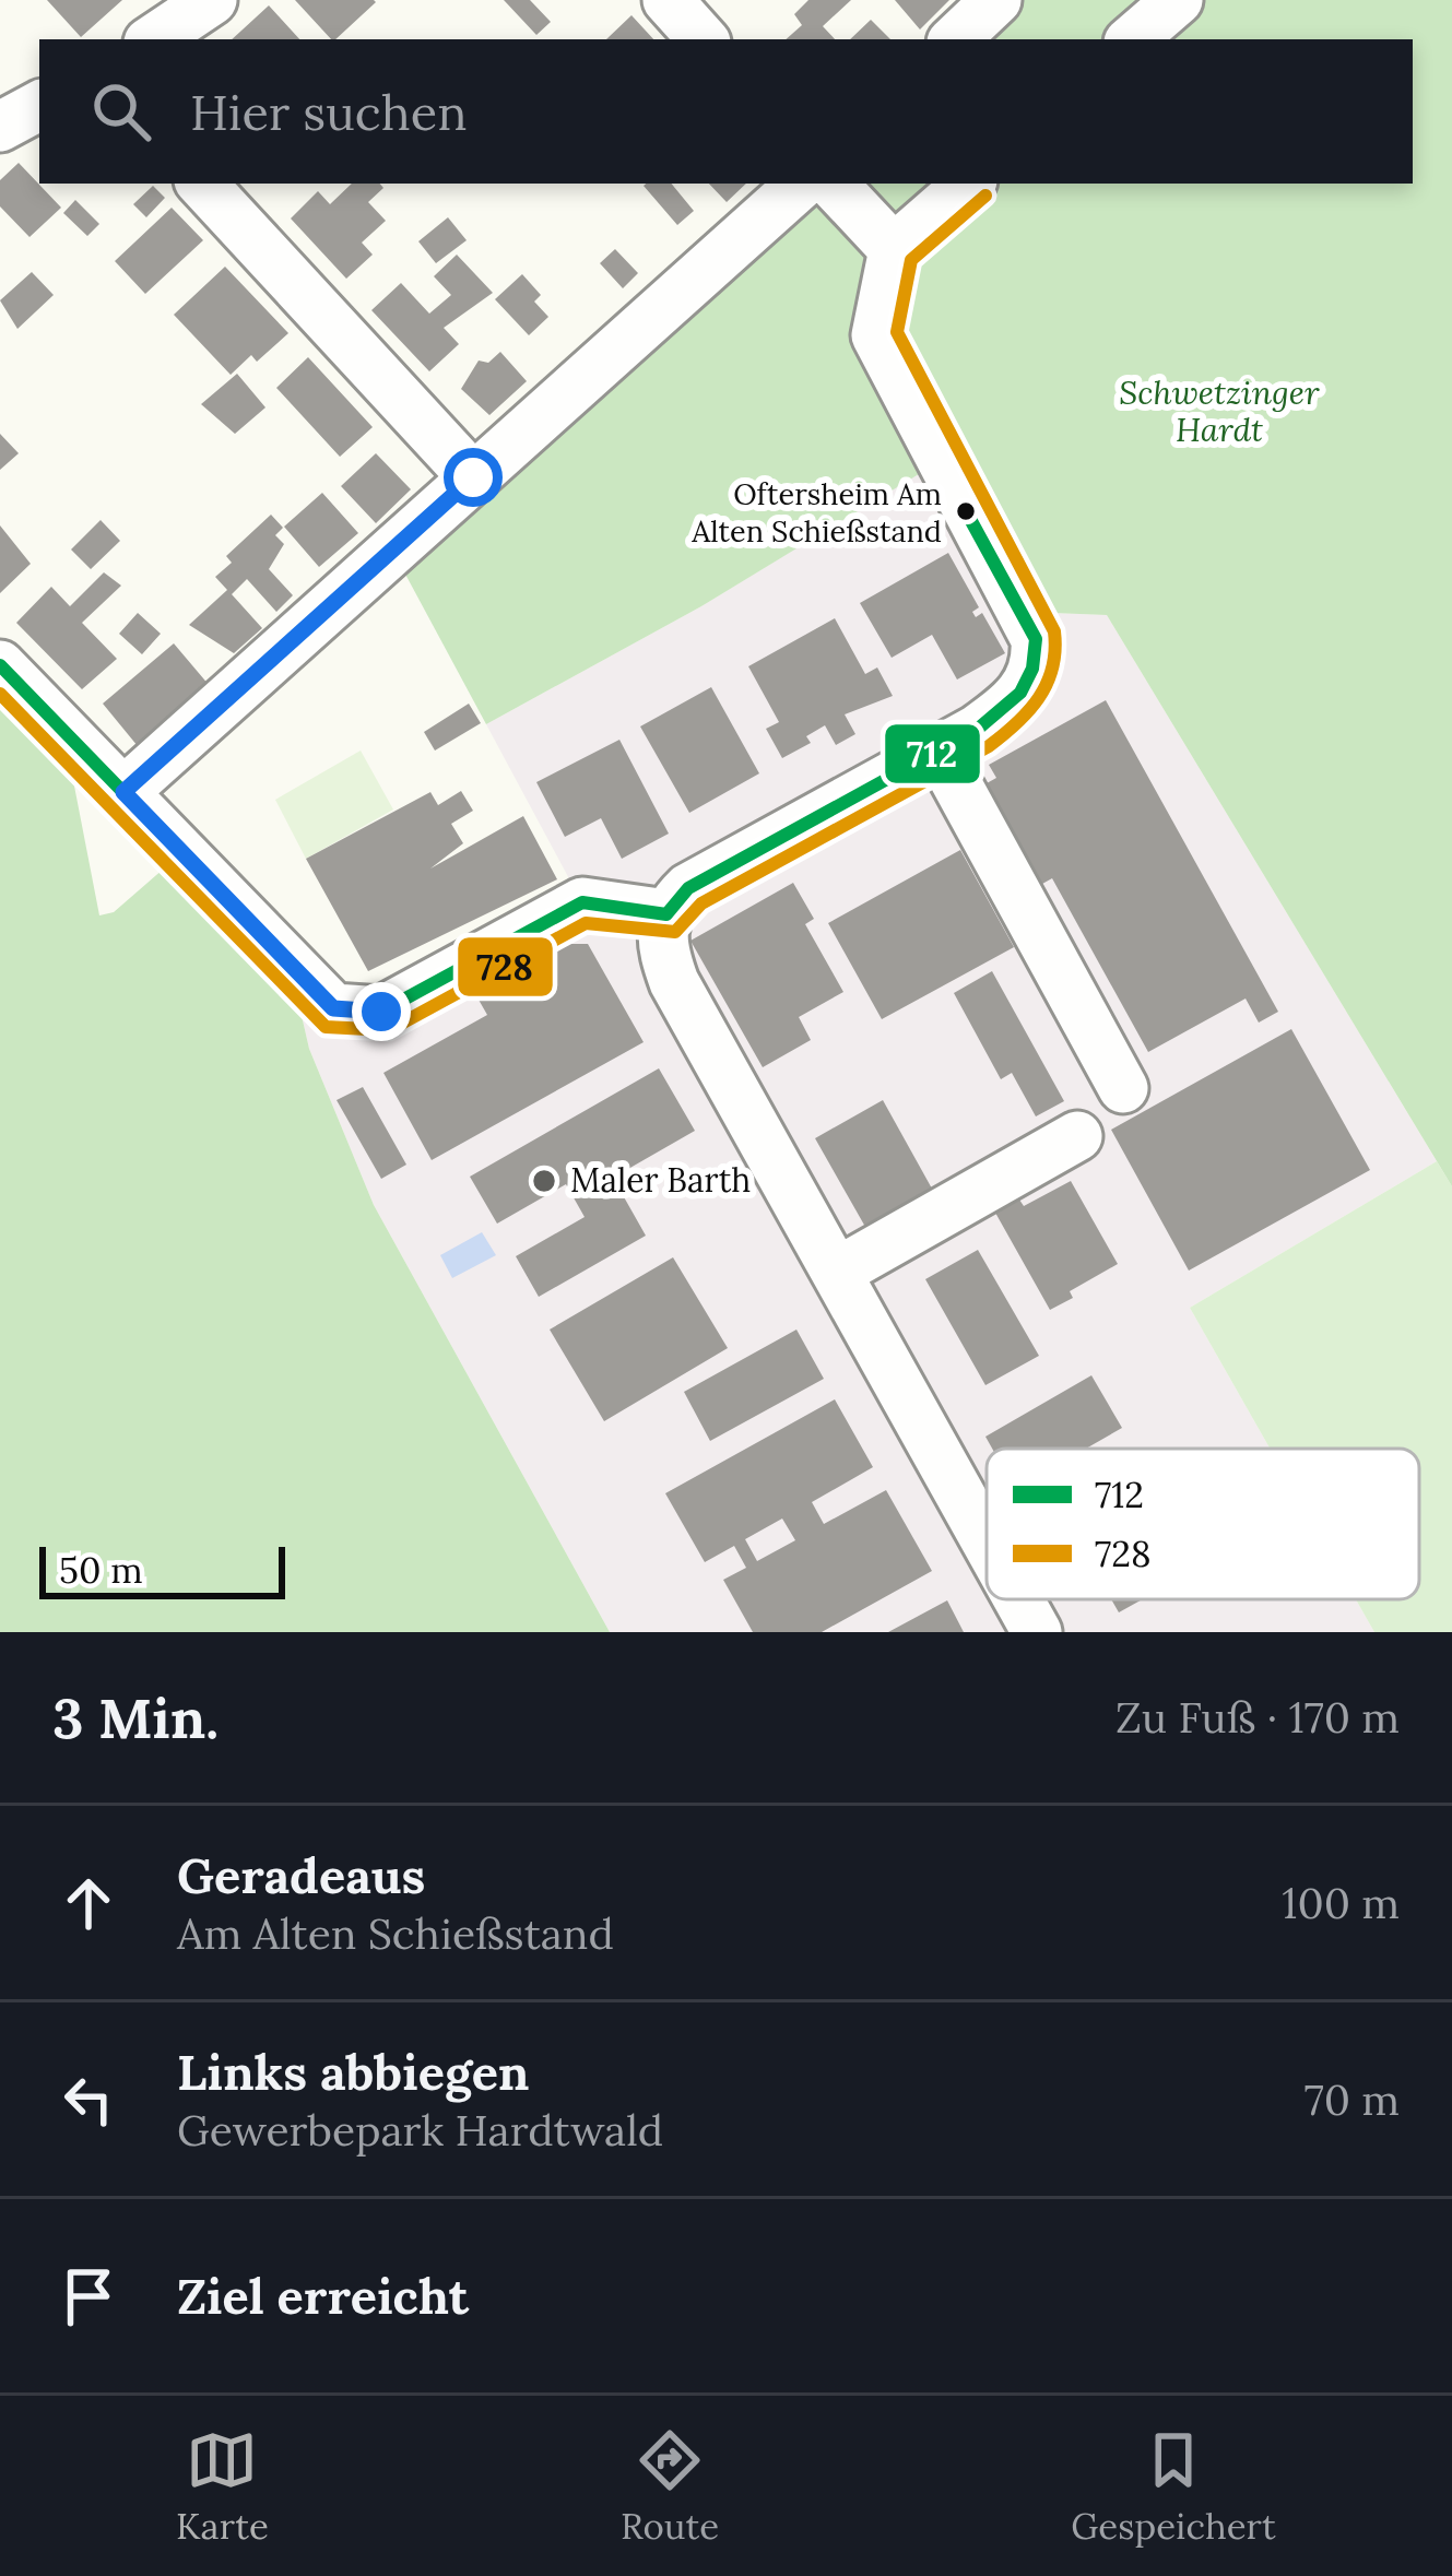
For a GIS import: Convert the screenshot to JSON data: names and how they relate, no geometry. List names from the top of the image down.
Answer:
{
  "parks": ["Schwetzinger Hardt"],
  "places": ["Oftersheim Am Alten Schießstand", "Maler Barth"],
  "lines": ["transit line 728", "transit line 712"],
  "legend": ["712", "728"],
  "scale_bar": "50 m",
  "page": {
    "search": "Hier suchen",
    "scale": "50 m",
    "heading": ["3 Min.", "Zu Fuß · 170 m"],
    "list": [
      ["Geradeaus", "Am Alten Schießstand", "100 m"],
      ["Links abbiegen", "Gewerbepark Hardtwald", "70 m"],
      "Ziel erreicht"
    ],
    "nav": ["Karte", "Route", "Gespeichert"]
  }
}
